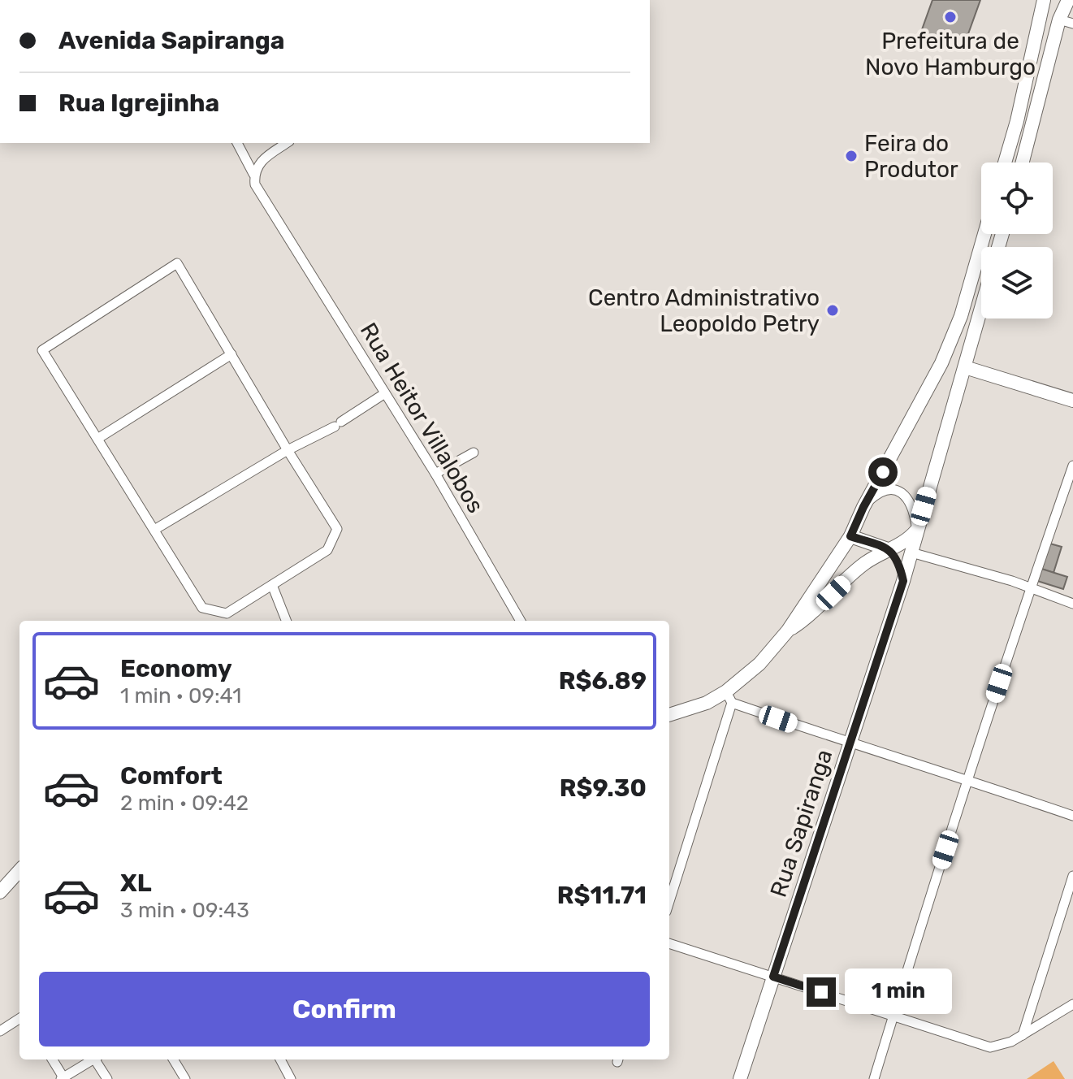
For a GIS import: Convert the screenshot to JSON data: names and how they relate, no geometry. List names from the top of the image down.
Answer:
{
  "streets": {
    "main road": ["Rua Sapiranga"],
    "street": ["Rua Heitor Villalobos"]
  },
  "places": ["Prefeitura de Novo Hamburgo", "Feira do Produtor", "Centro Administrativo Leopoldo Petry"],
  "page": {
    "banner": ["Avenida Sapiranga", "Rua Igrejinha"],
    "list": [
      {
        "name": "Economy",
        "note": "1 min · 09:41",
        "value": "R$6.89"
      },
      {
        "name": "Comfort",
        "note": "2 min · 09:42",
        "value": "R$9.30"
      },
      {
        "name": "XL",
        "note": "3 min · 09:43",
        "value": "R$11.71"
      }
    ],
    "buttons": "Confirm",
    "bubble": "1 min"
  }
}
